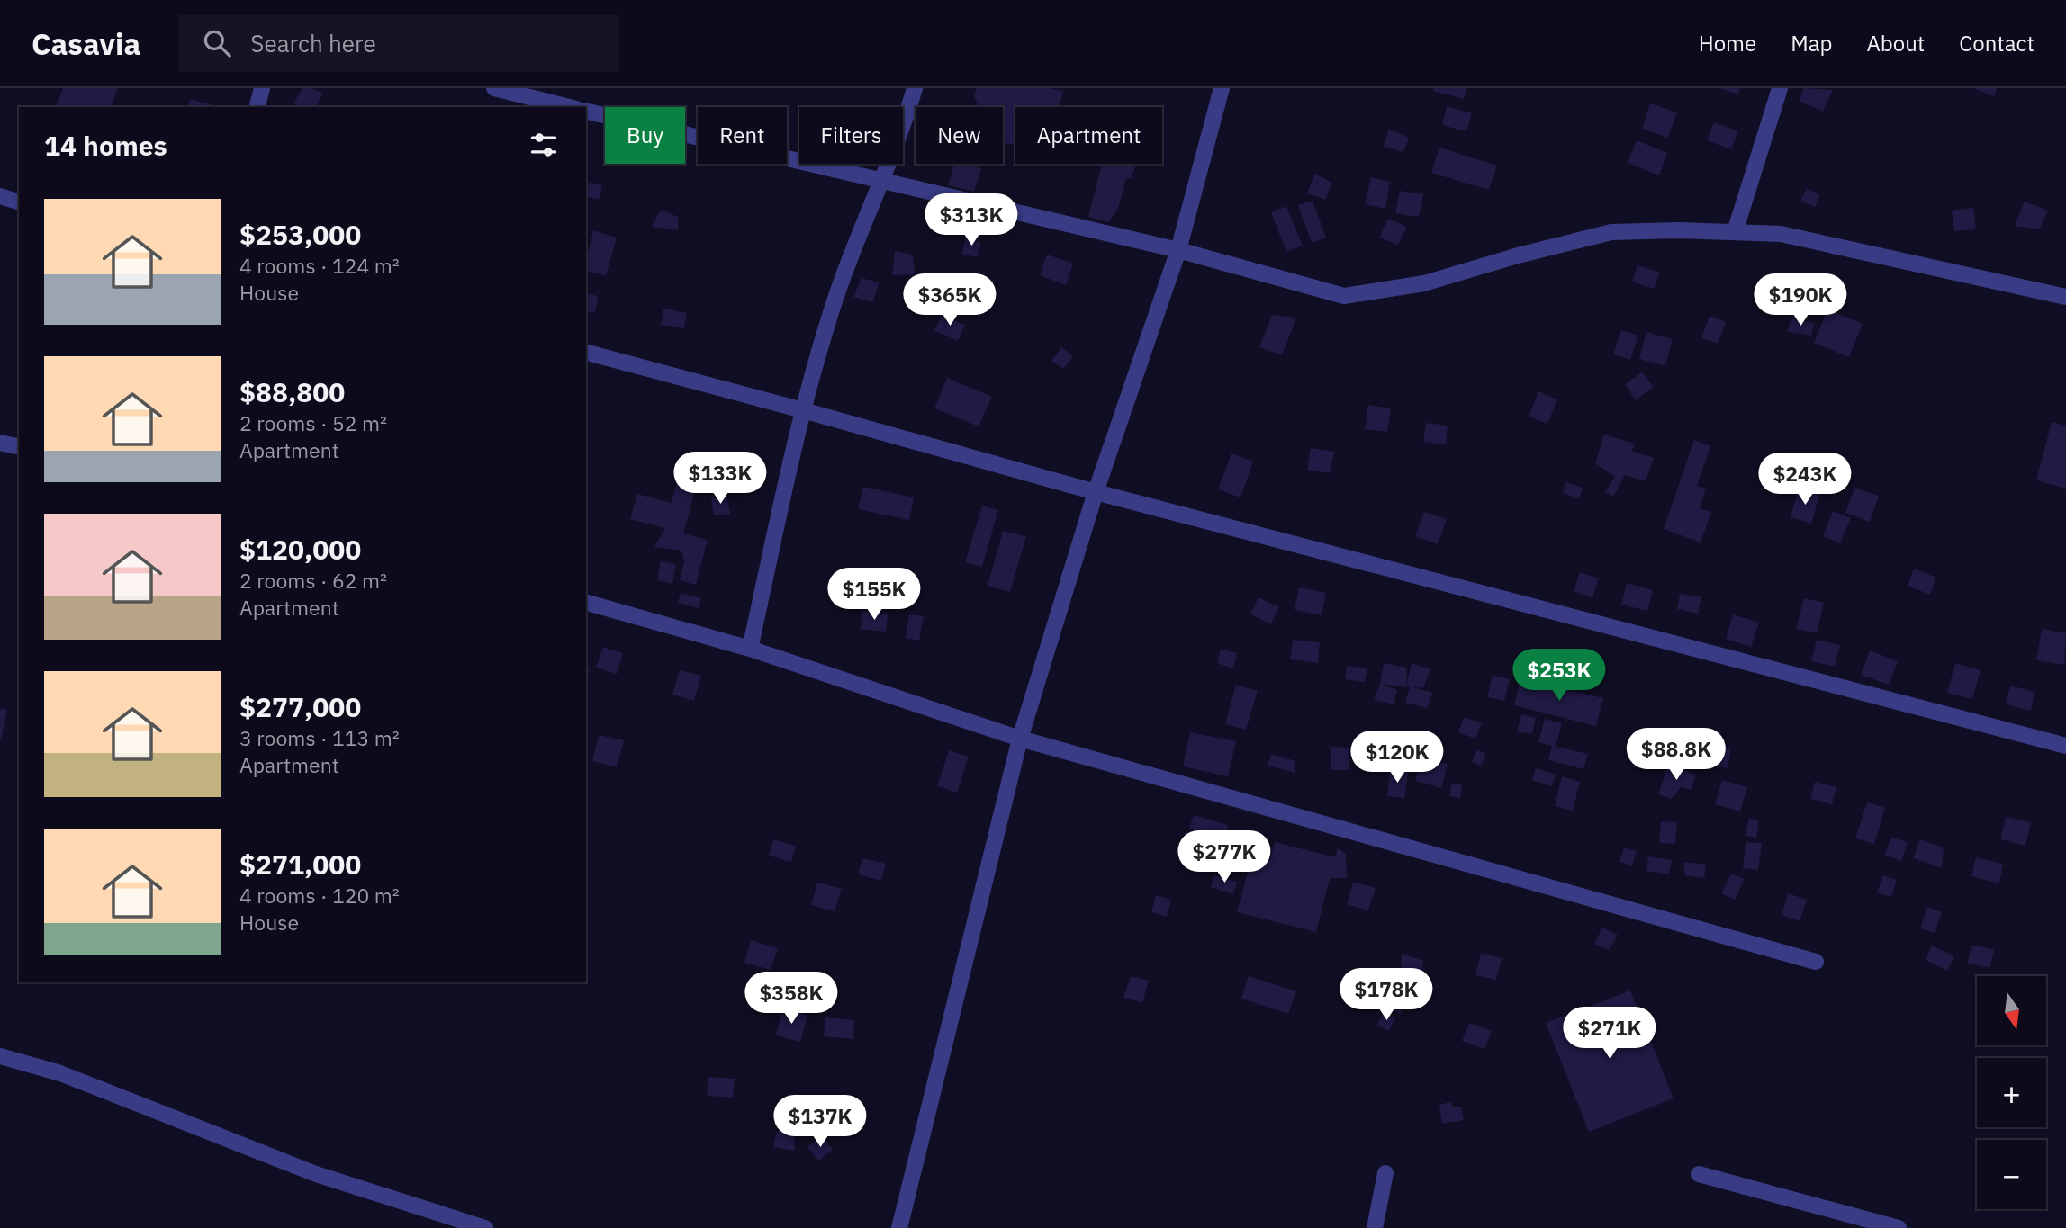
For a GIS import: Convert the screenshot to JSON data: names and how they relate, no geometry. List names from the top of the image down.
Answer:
{
  "north": "bottom",
  "page": {
    "header": "Casavia",
    "search": "Search here",
    "nav": [
      "Home",
      "Map",
      "About",
      "Contact"
    ],
    "chip": [
      "Buy",
      "Rent",
      "Filters",
      "New",
      "Apartment"
    ],
    "heading": "14 homes",
    "list": [
      {
        "name": "$253,000",
        "note": "4 rooms · 124 m² · House"
      },
      {
        "name": "$88,800",
        "note": "2 rooms · 52 m² · Apartment"
      },
      {
        "name": "$120,000",
        "note": "2 rooms · 62 m² · Apartment"
      },
      {
        "name": "$277,000",
        "note": "3 rooms · 113 m² · Apartment"
      },
      {
        "name": "$271,000",
        "note": "4 rooms · 120 m² · House"
      }
    ],
    "price": [
      "$313K",
      "$365K",
      "$190K",
      "$133K",
      "$243K",
      "$155K",
      "$253K",
      "$88.8K",
      "$120K",
      "$277K",
      "$178K",
      "$358K",
      "$271K",
      "$137K"
    ],
    "map_buttons": ["+", "−"]
  }
}
